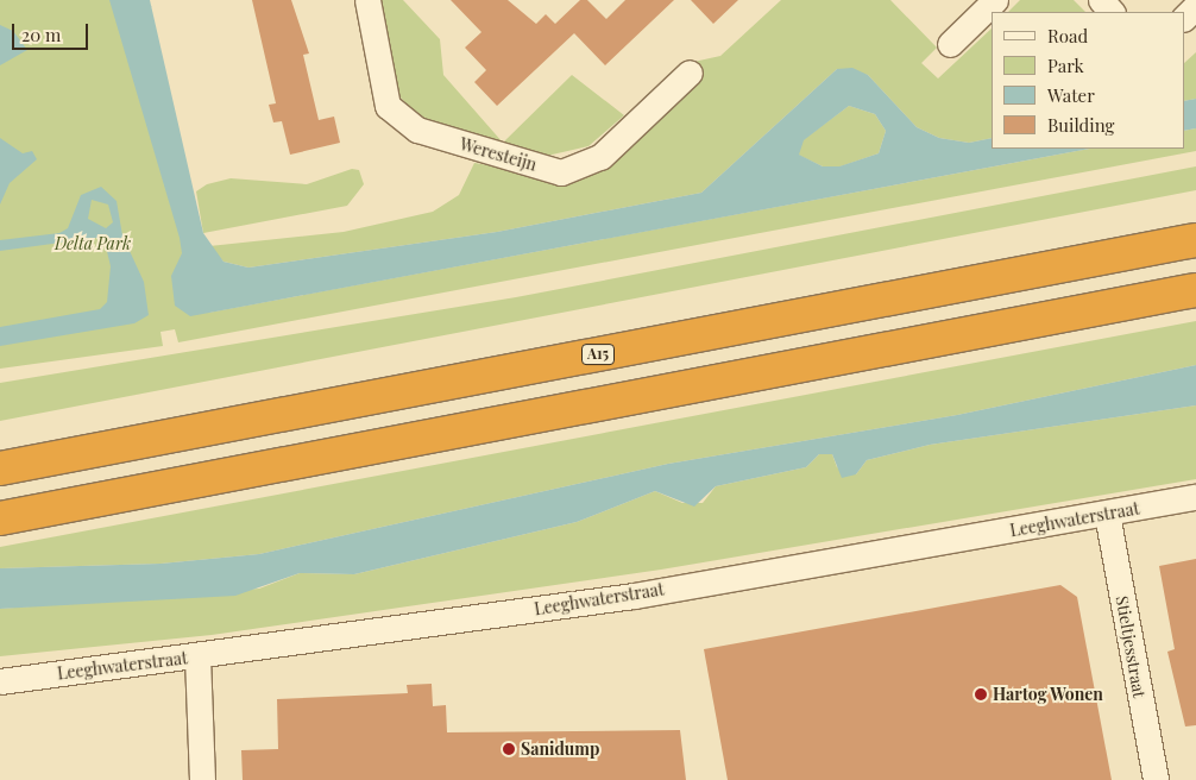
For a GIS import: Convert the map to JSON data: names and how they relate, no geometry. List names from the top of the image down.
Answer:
{
  "streets": {
    "highway": ["A15"],
    "street": ["Weresteijn", "Leeghwaterstraat", "Stieltjesstraat"]
  },
  "crossings": [
    ["Leeghwaterstraat", "Stieltjesstraat"]
  ],
  "parks": ["Delta Park"],
  "places": ["Hartog Wonen", "Sanidump"],
  "legend": [
    "Road",
    "Park",
    "Water",
    "Building"
  ],
  "scale_bar": "20 m"
}
